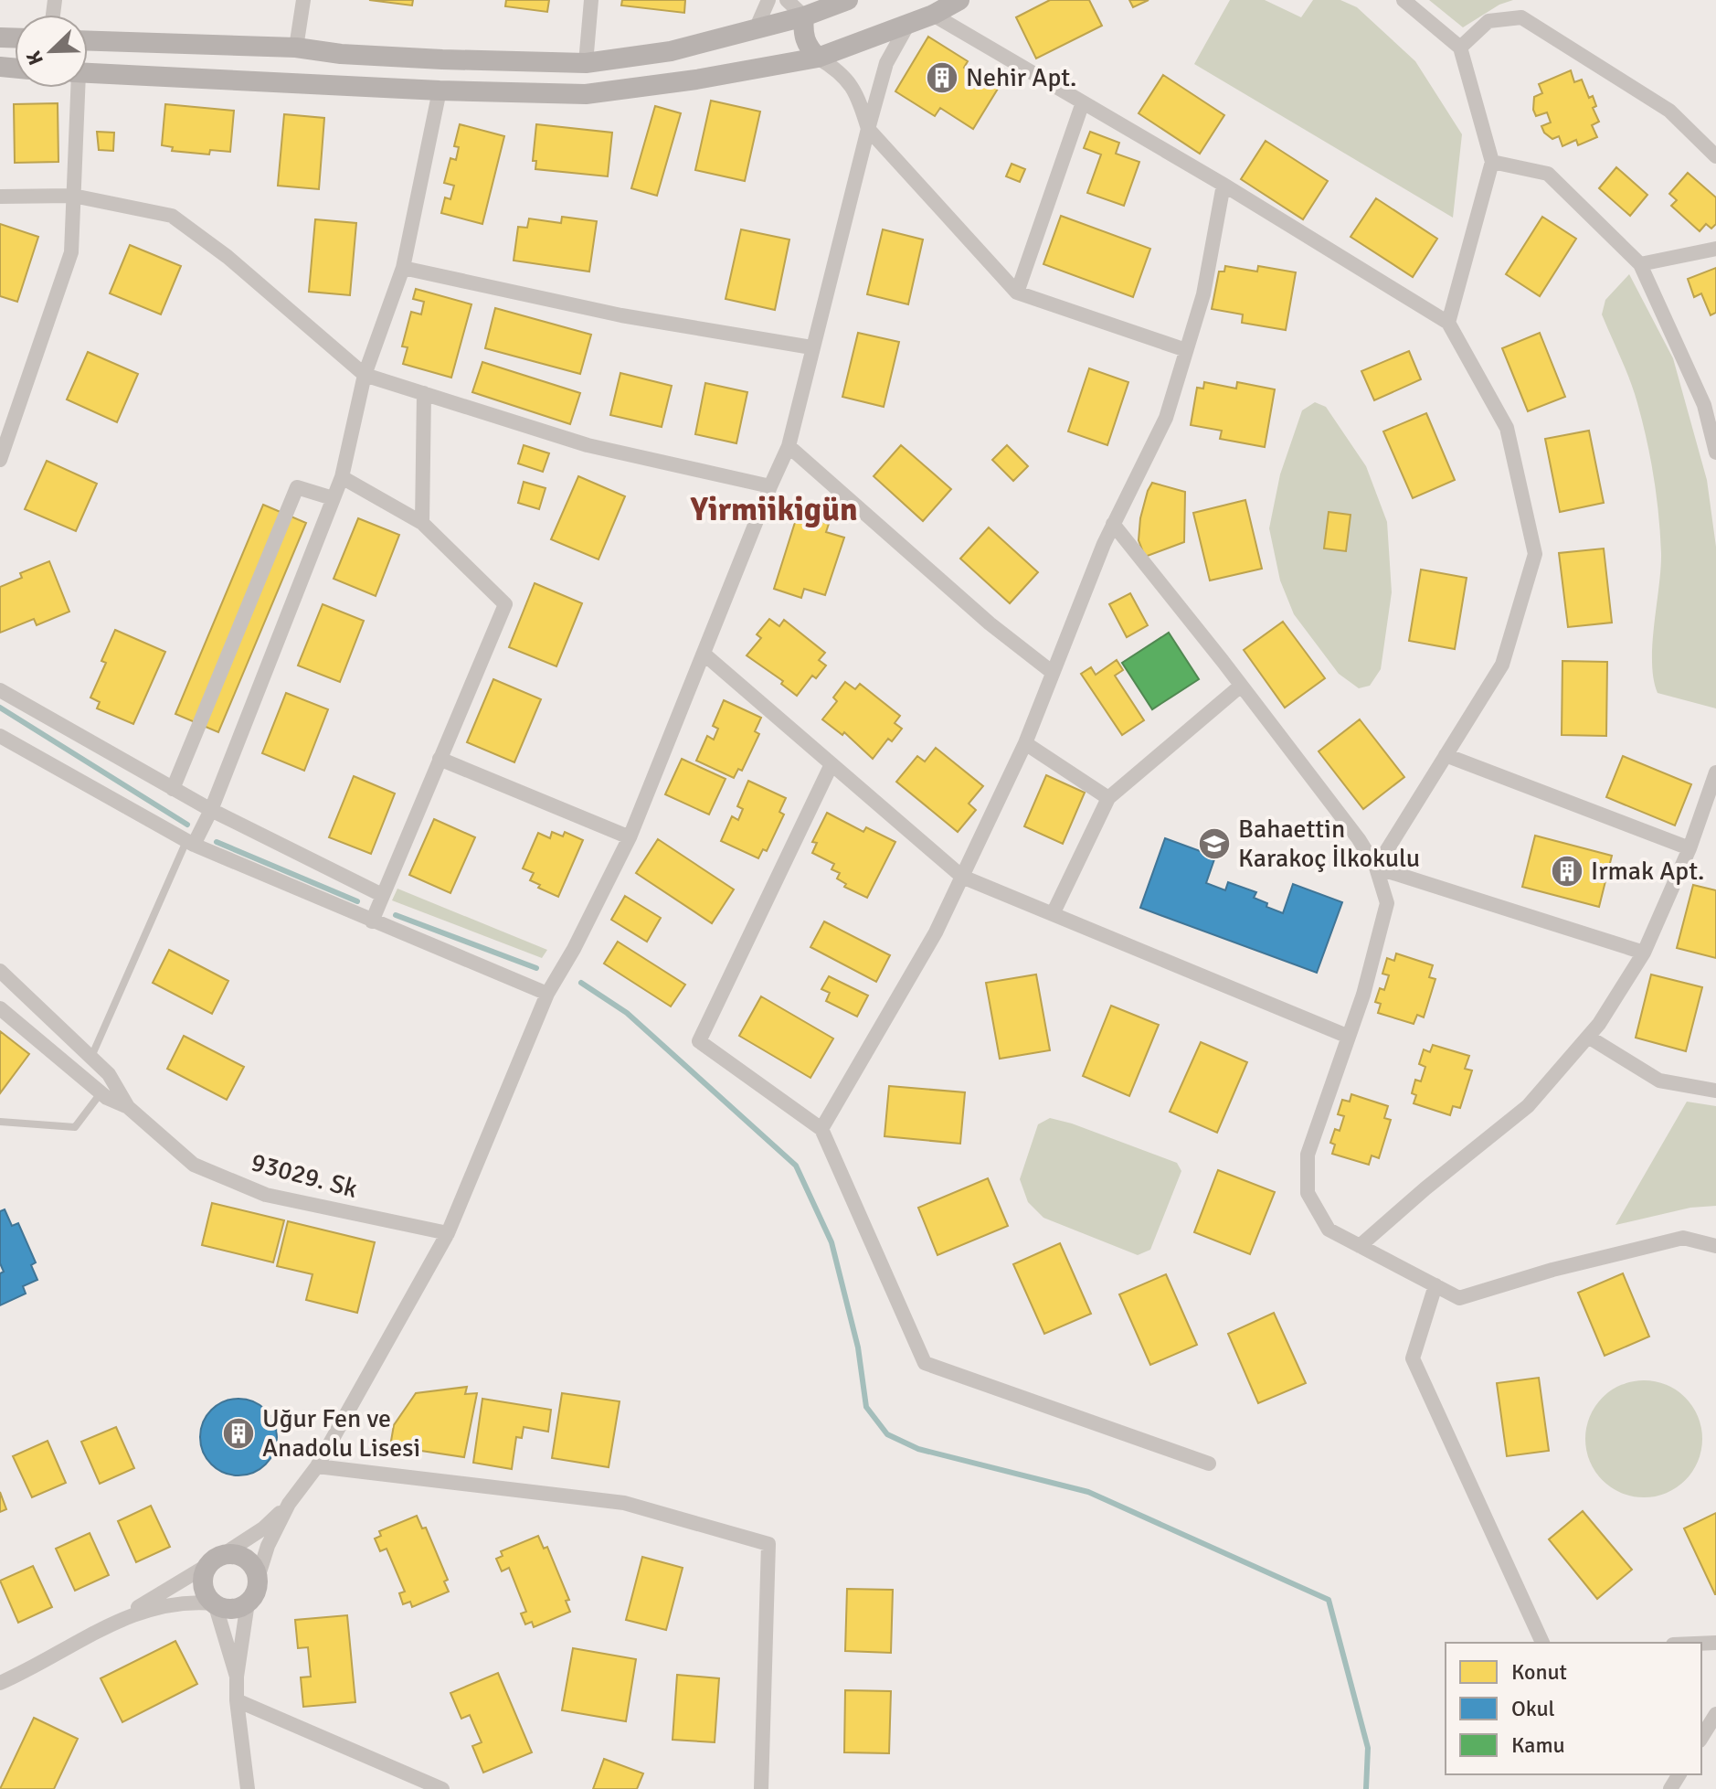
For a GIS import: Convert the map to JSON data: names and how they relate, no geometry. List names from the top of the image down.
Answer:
{
  "streets": {
    "street": ["93029. Sk"]
  },
  "districts": ["Yirmiikigün"],
  "places": {
    "building": ["Nehir Apt.", "Irmak Apt.", "Uğur Fen ve Anadolu Lisesi"],
    "school or university": ["Bahaettin Karakoç İlkokulu"]
  },
  "legend": ["Konut", "Okul", "Kamu"],
  "north": "bottom left"
}
